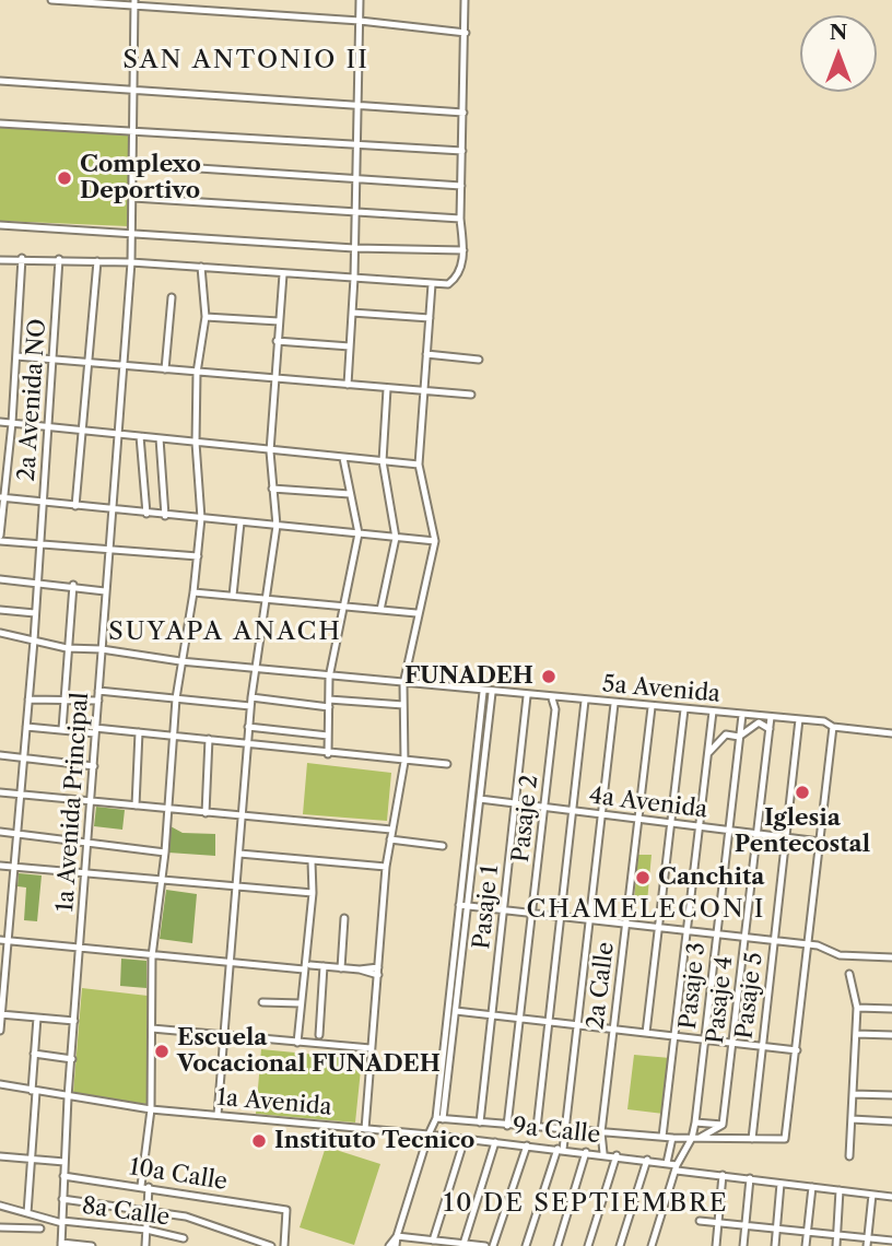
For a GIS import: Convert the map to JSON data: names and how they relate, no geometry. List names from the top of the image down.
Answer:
{
  "streets": {
    "street": [
      "2a Avenida NO",
      "5a Avenida",
      "1a Avenida Principal",
      "4a Avenida",
      "Pasaje 2",
      "Pasaje 1",
      "2a Calle",
      "Pasaje 3",
      "Pasaje 5",
      "Pasaje 4",
      "1a Avenida",
      "9a Calle",
      "10a Calle",
      "8a Calle"
    ]
  },
  "crossings": [
    ["2a Avenida NO", "5a Avenida"],
    ["5a Avenida", "1a Avenida Principal"],
    ["5a Avenida", "Pasaje 2"],
    ["5a Avenida", "Pasaje 1"],
    ["5a Avenida", "2a Calle"],
    ["5a Avenida", "Pasaje 3"],
    ["5a Avenida", "Pasaje 5"],
    ["5a Avenida", "Pasaje 4"],
    ["1a Avenida Principal", "1a Avenida"],
    ["4a Avenida", "Pasaje 2"],
    ["4a Avenida", "Pasaje 1"],
    ["4a Avenida", "2a Calle"],
    ["4a Avenida", "Pasaje 3"],
    ["4a Avenida", "Pasaje 5"],
    ["4a Avenida", "Pasaje 4"],
    ["2a Calle", "9a Calle"],
    ["Pasaje 3", "9a Calle"],
    ["1a Avenida", "9a Calle"]
  ],
  "districts": [
    "SAN ANTONIO II",
    "SUYAPA ANACH",
    "CHAMELECON I",
    "10 DE SEPTIEMBRE"
  ],
  "places": [
    "Complexo Deportivo",
    "FUNADEH",
    "Iglesia Pentecostal",
    "Canchita",
    "Escuela Vocacional FUNADEH",
    "Instituto Tecnico"
  ],
  "north": "top"
}
